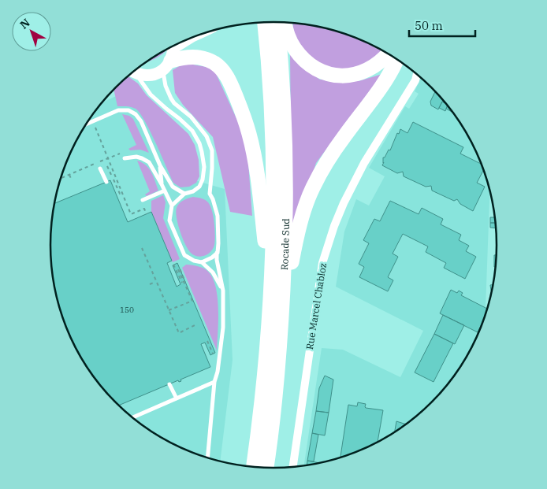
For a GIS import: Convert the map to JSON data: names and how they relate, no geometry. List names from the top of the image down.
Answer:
{
  "streets": {
    "highway": ["Rocade Sud"],
    "street": ["Rue Marcel Chabloz"]
  },
  "house_numbers": ["150"],
  "scale_bar": "50 m",
  "north": "top left"
}
